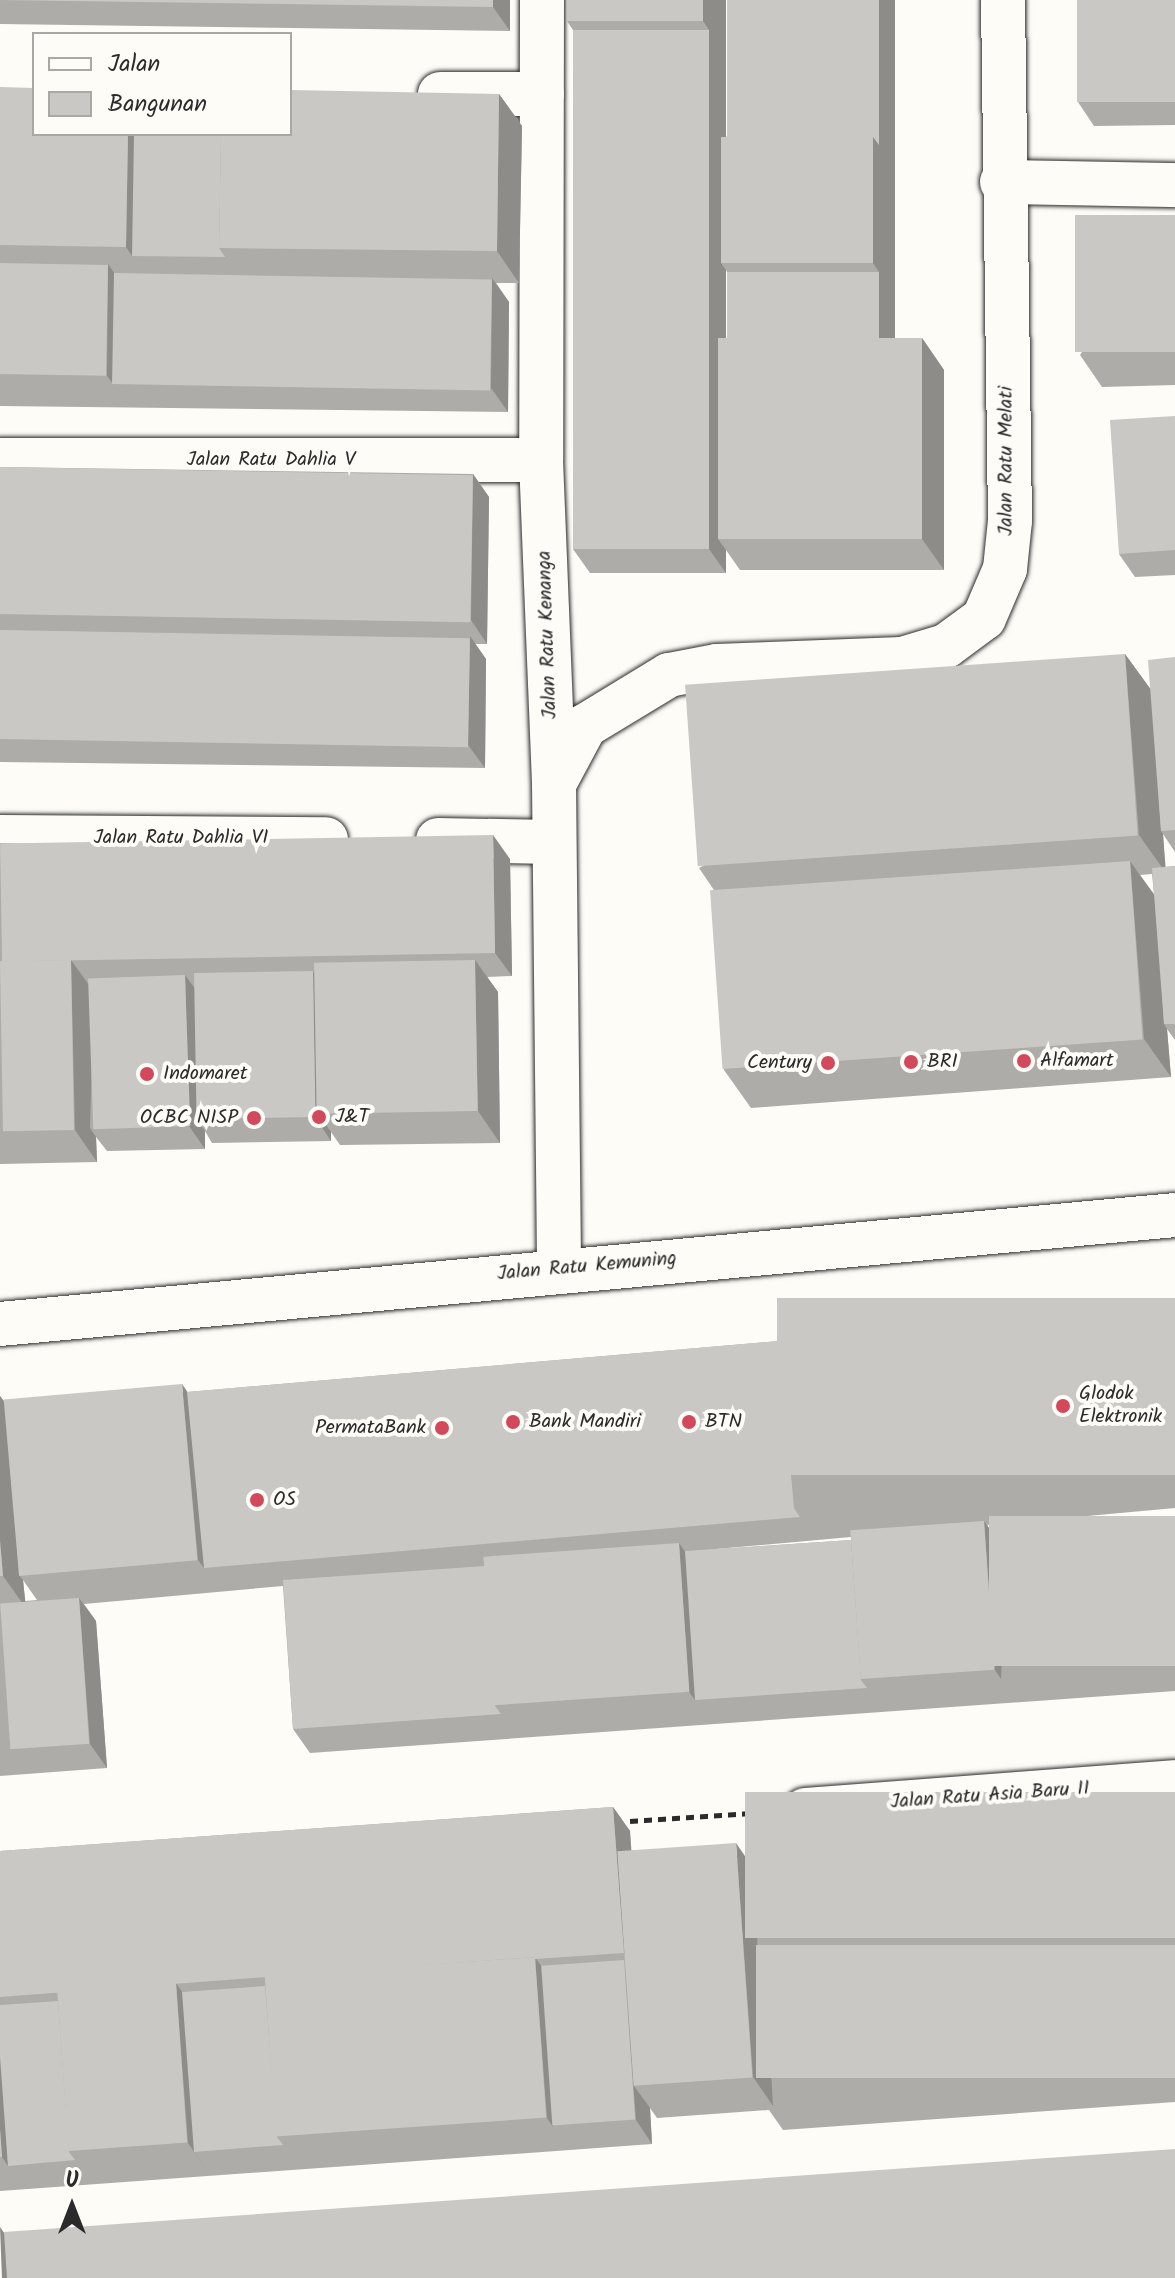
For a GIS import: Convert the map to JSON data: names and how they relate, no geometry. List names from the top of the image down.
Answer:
{
  "streets": {
    "street": [
      "Jalan Ratu Dahlia V",
      "Jalan Ratu Melati",
      "Jalan Ratu Kenanga",
      "Jalan Ratu Dahlia VI",
      "Jalan Ratu Kemuning",
      "Jalan Ratu Asia Baru II"
    ]
  },
  "crossings": [
    ["Jalan Ratu Dahlia V", "Jalan Ratu Kenanga"],
    ["Jalan Ratu Melati", "Jalan Ratu Kenanga"],
    ["Jalan Ratu Kenanga", "Jalan Ratu Dahlia VI"],
    ["Jalan Ratu Kenanga", "Jalan Ratu Kemuning"]
  ],
  "places": [
    "Alfamart",
    "BRI",
    "Century",
    "Indomaret",
    "J&T",
    "OCBC NISP",
    "Glodok Elektronik",
    "Bank Mandiri",
    "BTN",
    "PermataBank",
    "OS"
  ],
  "legend": ["Jalan", "Bangunan"],
  "north": "top"
}
